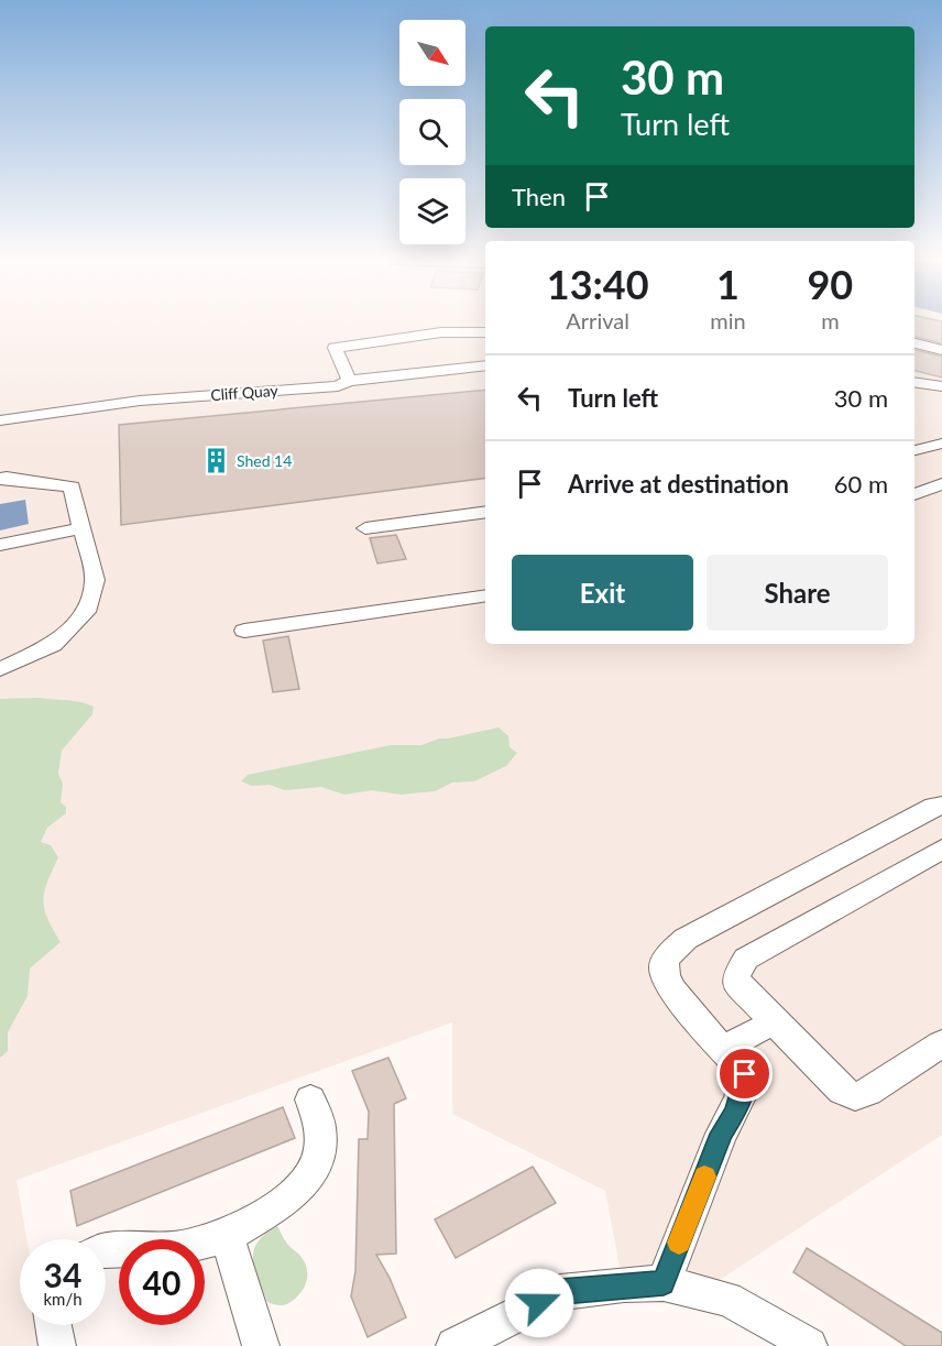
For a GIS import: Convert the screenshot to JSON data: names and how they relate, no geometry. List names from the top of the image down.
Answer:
{
  "streets": {
    "street": ["Cliff Quay"]
  },
  "places": {
    "building": ["Shed 14"]
  },
  "north": "bottom right",
  "page": {
    "turn": ["30 m", "Turn left"],
    "then": "Then",
    "eta": [
      "13:40",
      "Arrival",
      "1",
      "min",
      "90",
      "m"
    ],
    "list": [
      {
        "name": "Turn left",
        "value": "30 m"
      },
      {
        "name": "Arrive at destination",
        "value": "60 m"
      }
    ],
    "buttons": ["Exit", "Share"],
    "speed": "34 km/h",
    "limit": "40"
  }
}
